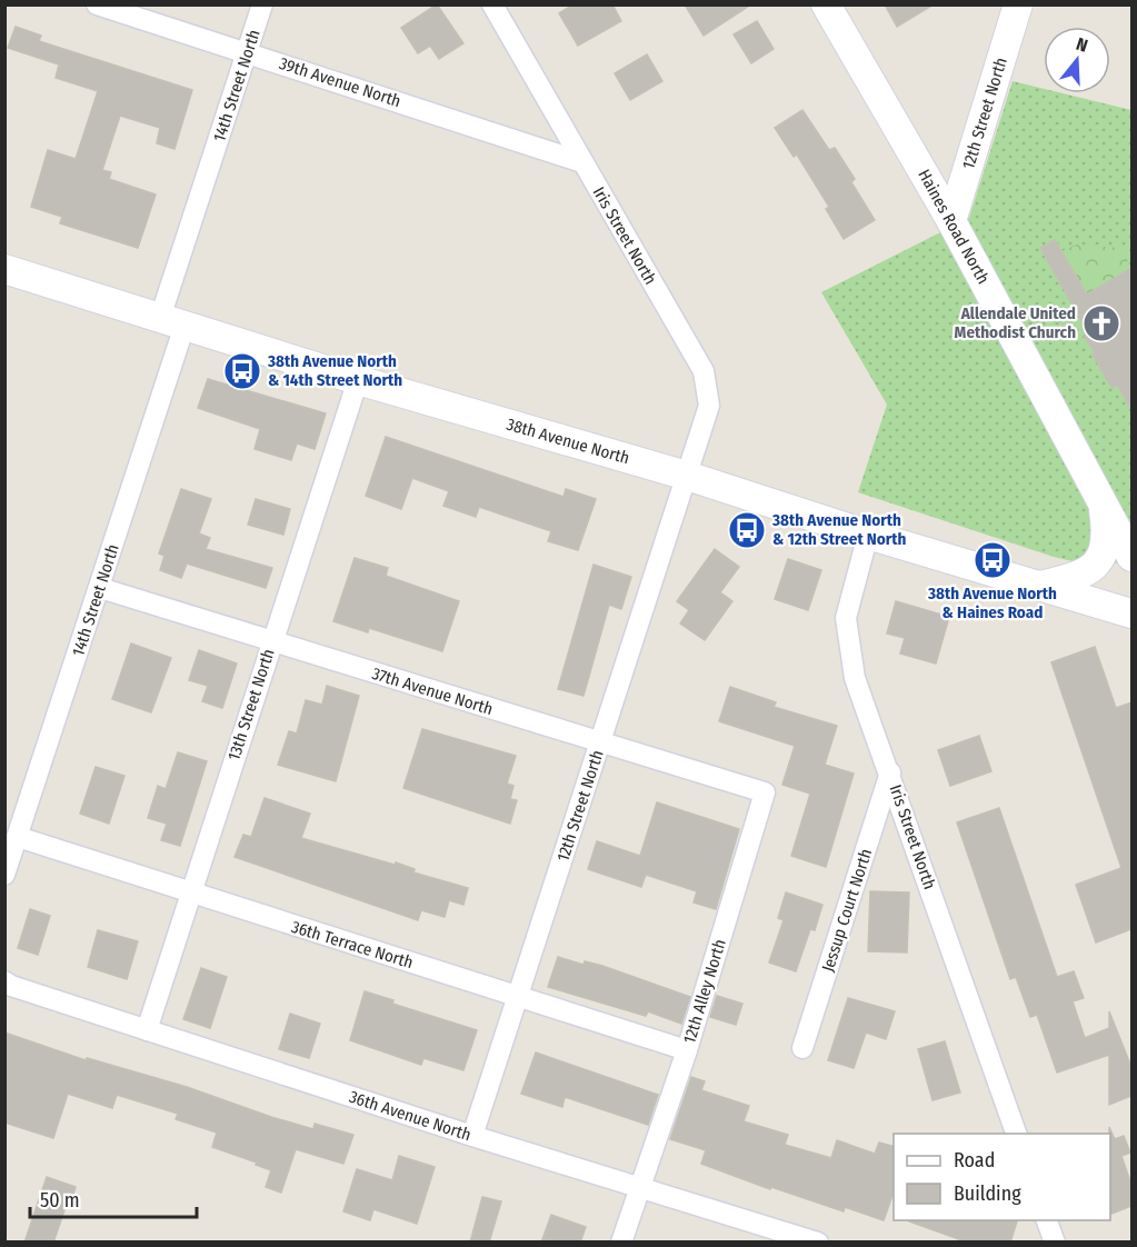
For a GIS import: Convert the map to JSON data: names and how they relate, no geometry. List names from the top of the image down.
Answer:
{
  "streets": {
    "main road": ["12th Street North", "Haines Road North", "38th Avenue North"],
    "street": [
      "39th Avenue North",
      "14th Street North",
      "Iris Street North",
      "37th Avenue North",
      "13th Street North",
      "Jessup Court North",
      "36th Terrace North",
      "12th Alley North",
      "36th Avenue North"
    ]
  },
  "crossings": [
    ["39th Avenue North", "14th Street North"],
    ["39th Avenue North", "Iris Street North"],
    ["14th Street North", "38th Avenue North"],
    ["14th Street North", "37th Avenue North"],
    ["14th Street North", "36th Terrace North"],
    ["12th Street North", "Haines Road North"],
    ["12th Street North", "Iris Street North"],
    ["12th Street North", "38th Avenue North"],
    ["12th Street North", "37th Avenue North"],
    ["12th Street North", "36th Terrace North"],
    ["12th Street North", "36th Avenue North"],
    ["Iris Street North", "38th Avenue North"],
    ["Iris Street North", "Jessup Court North"],
    ["38th Avenue North", "13th Street North"],
    ["37th Avenue North", "13th Street North"],
    ["37th Avenue North", "12th Alley North"],
    ["13th Street North", "36th Terrace North"],
    ["13th Street North", "36th Avenue North"],
    ["36th Terrace North", "12th Alley North"],
    ["12th Alley North", "36th Avenue North"]
  ],
  "places": {
    "church": ["Allendale United Methodist Church"],
    "bus stop": ["38th Avenue North & 14th Street North", "38th Avenue North & 12th Street North", "38th Avenue North & Haines Road"]
  },
  "legend": ["Road", "Building"],
  "scale_bar": "50 m",
  "north": "top"
}
